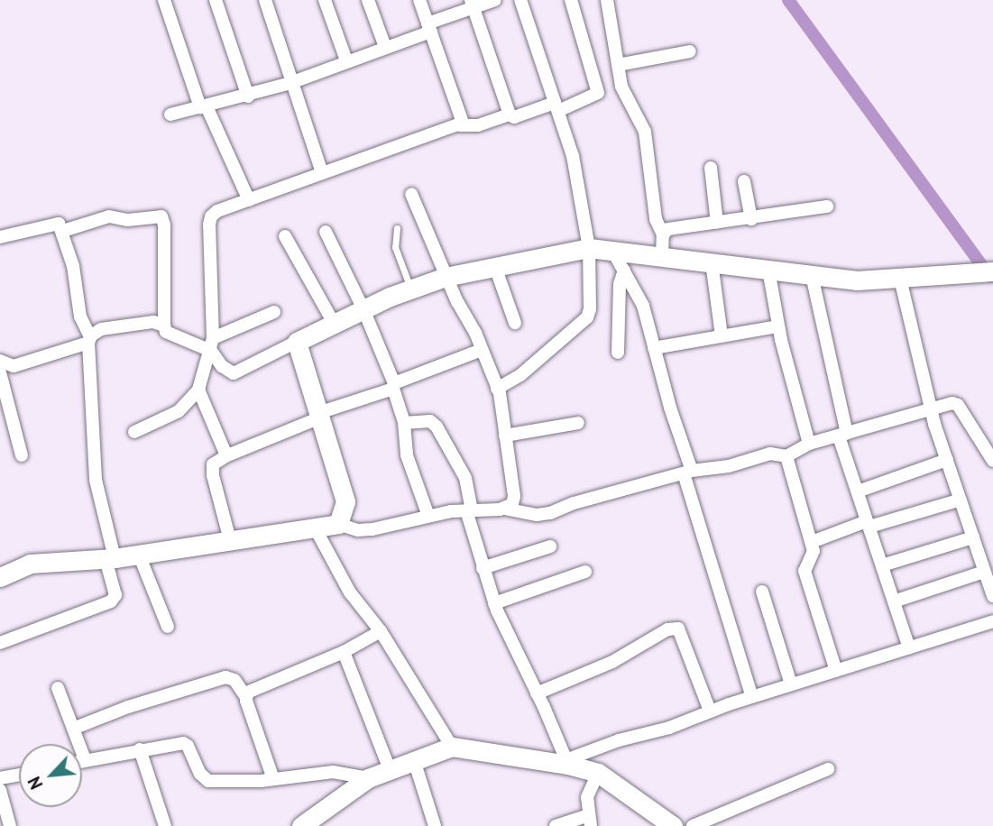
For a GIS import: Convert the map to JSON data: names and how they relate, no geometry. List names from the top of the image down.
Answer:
{
  "north": "bottom left"
}
